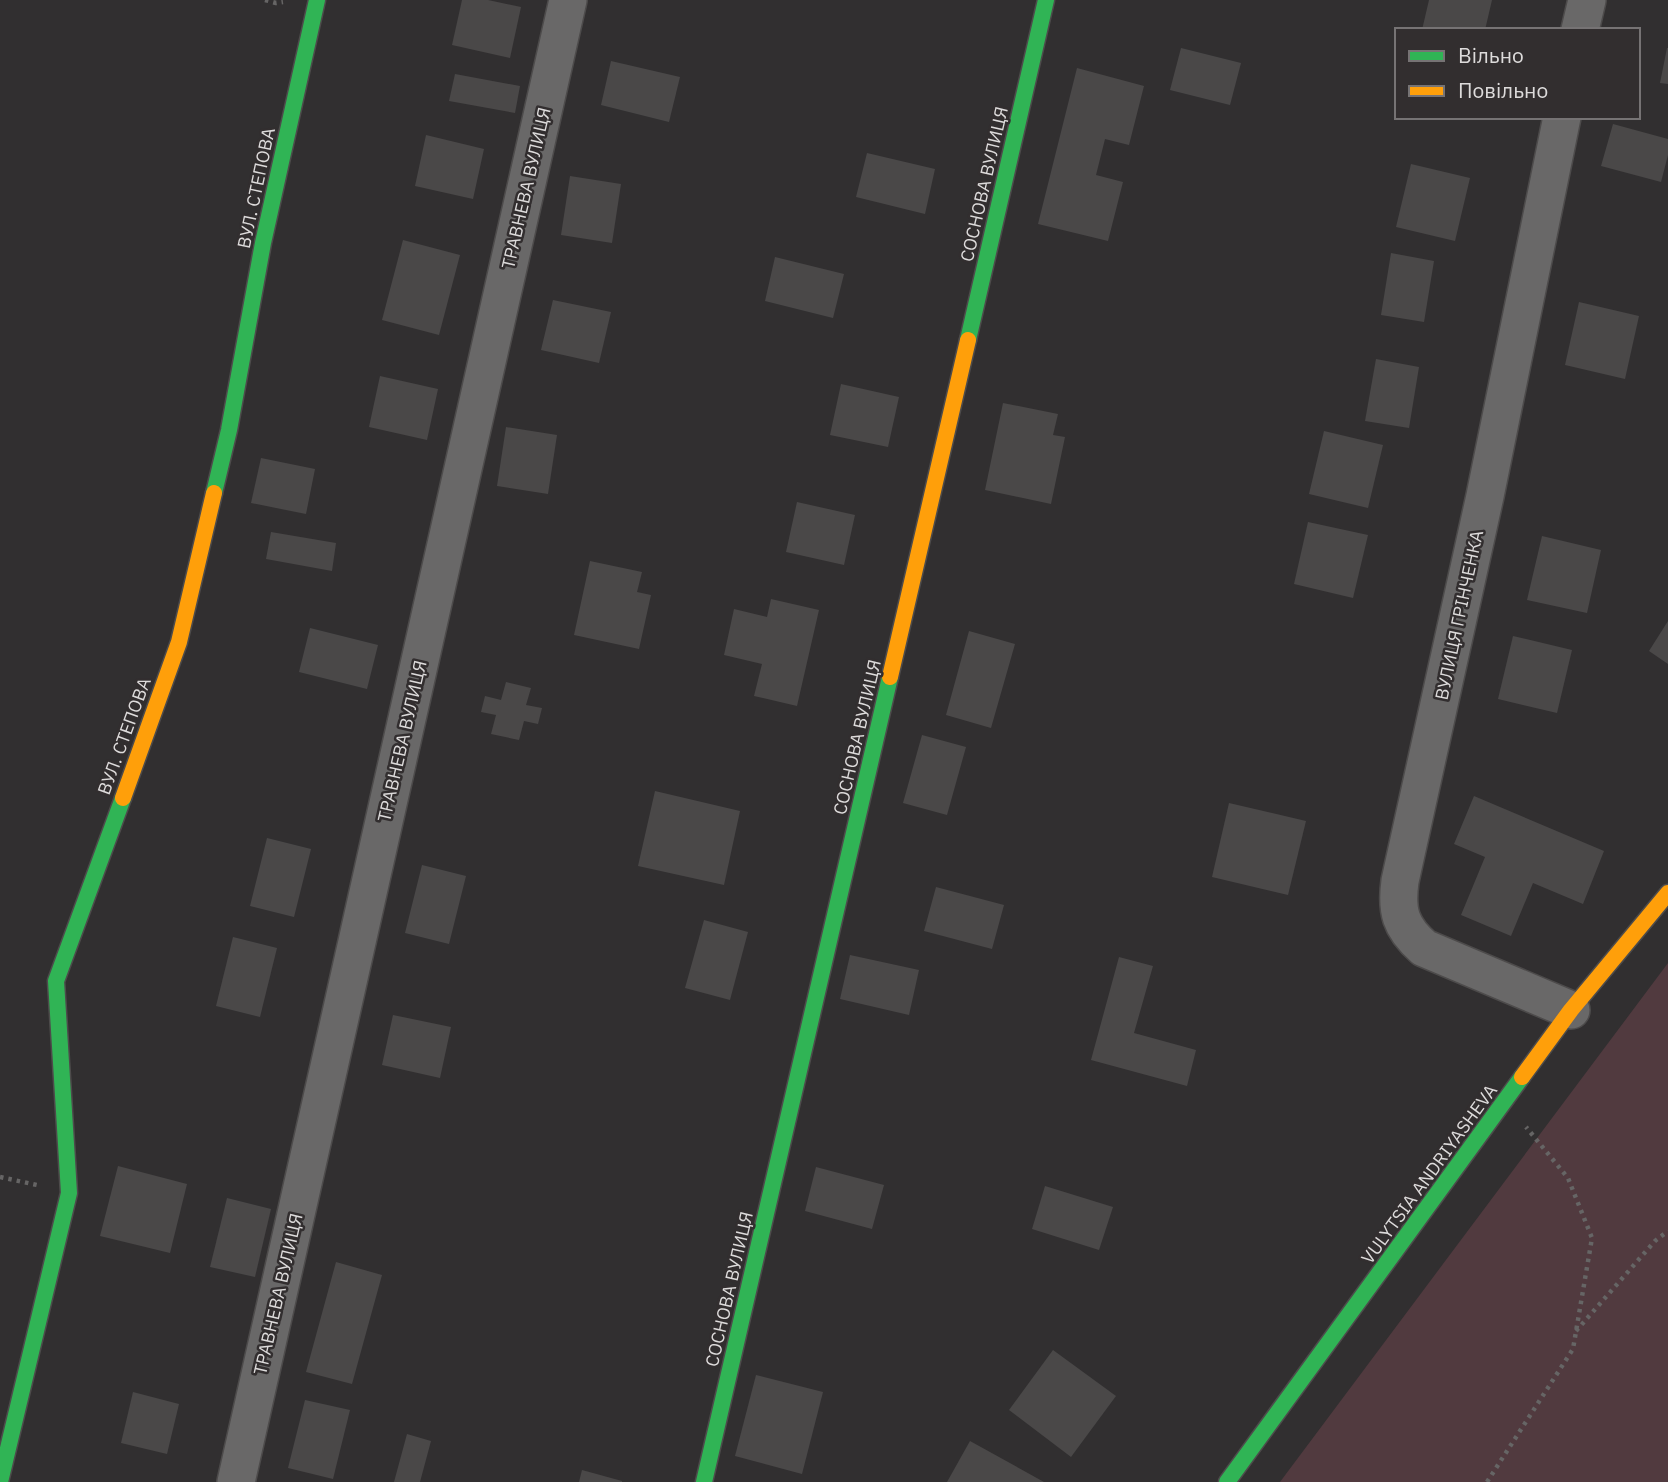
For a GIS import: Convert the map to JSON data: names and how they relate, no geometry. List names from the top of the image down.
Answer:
{
  "streets": {
    "street": [
      "СОСНОВА ВУЛИЦЯ",
      "ВУЛ. СТЕПОВА",
      "ТРАВНЕВА ВУЛИЦЯ",
      "ВУЛИЦЯ ГРІНЧЕНКА",
      "VULYTSIA ANDRIYASHEVA"
    ]
  },
  "crossings": [
    ["ВУЛИЦЯ ГРІНЧЕНКА", "VULYTSIA ANDRIYASHEVA"]
  ],
  "legend": ["Вільно", "Повільно"]
}
